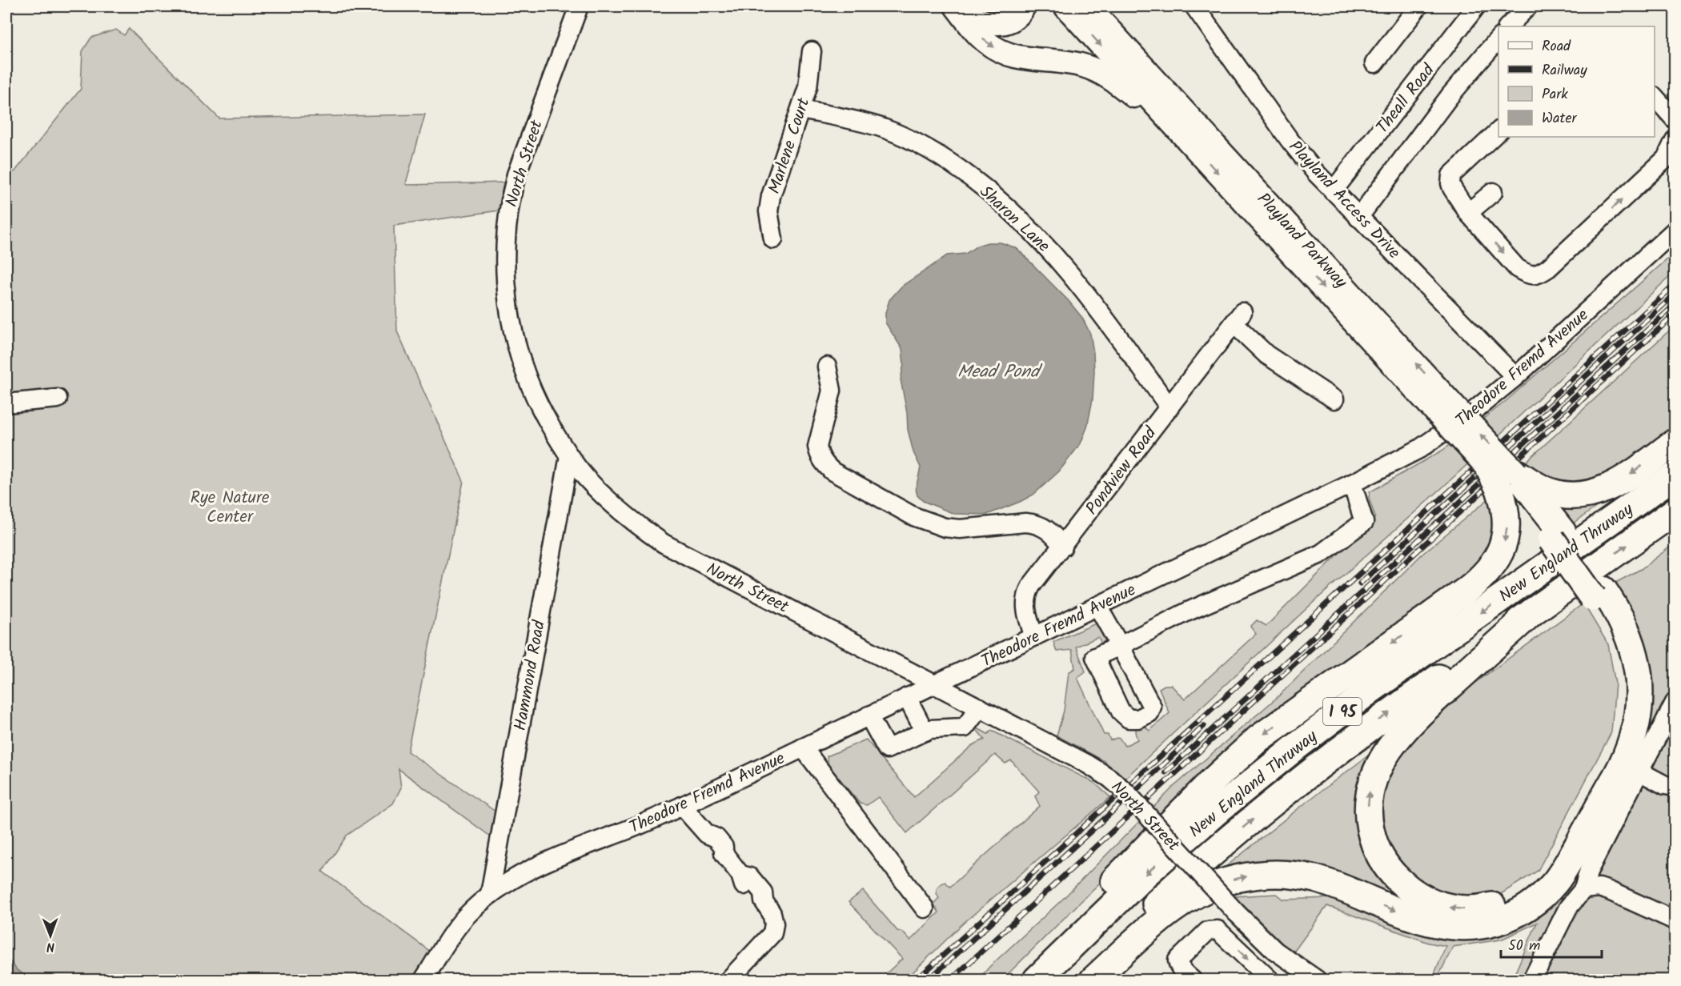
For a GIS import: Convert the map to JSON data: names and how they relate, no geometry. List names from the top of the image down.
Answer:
{
  "streets": {
    "highway": ["New England Thruway", "I 95"],
    "main road": ["Playland Parkway"],
    "street": [
      "Theall Road",
      "Marlene Court",
      "North Street",
      "Playland Access Drive",
      "Sharon Lane",
      "Theodore Fremd Avenue",
      "Pondview Road",
      "Hammond Road"
    ]
  },
  "crossings": [
    ["Theall Road", "Playland Access Drive"],
    ["Marlene Court", "Sharon Lane"],
    ["North Street", "Theodore Fremd Avenue"],
    ["North Street", "Hammond Road"],
    ["Playland Access Drive", "Theodore Fremd Avenue"],
    ["Sharon Lane", "Pondview Road"],
    ["Theodore Fremd Avenue", "Pondview Road"],
    ["Theodore Fremd Avenue", "Hammond Road"]
  ],
  "water": ["Mead Pond"],
  "parks": ["Rye Nature Center"],
  "legend": [
    "Road",
    "Railway",
    "Park",
    "Water"
  ],
  "scale_bar": "50 m",
  "north": "bottom"
}
